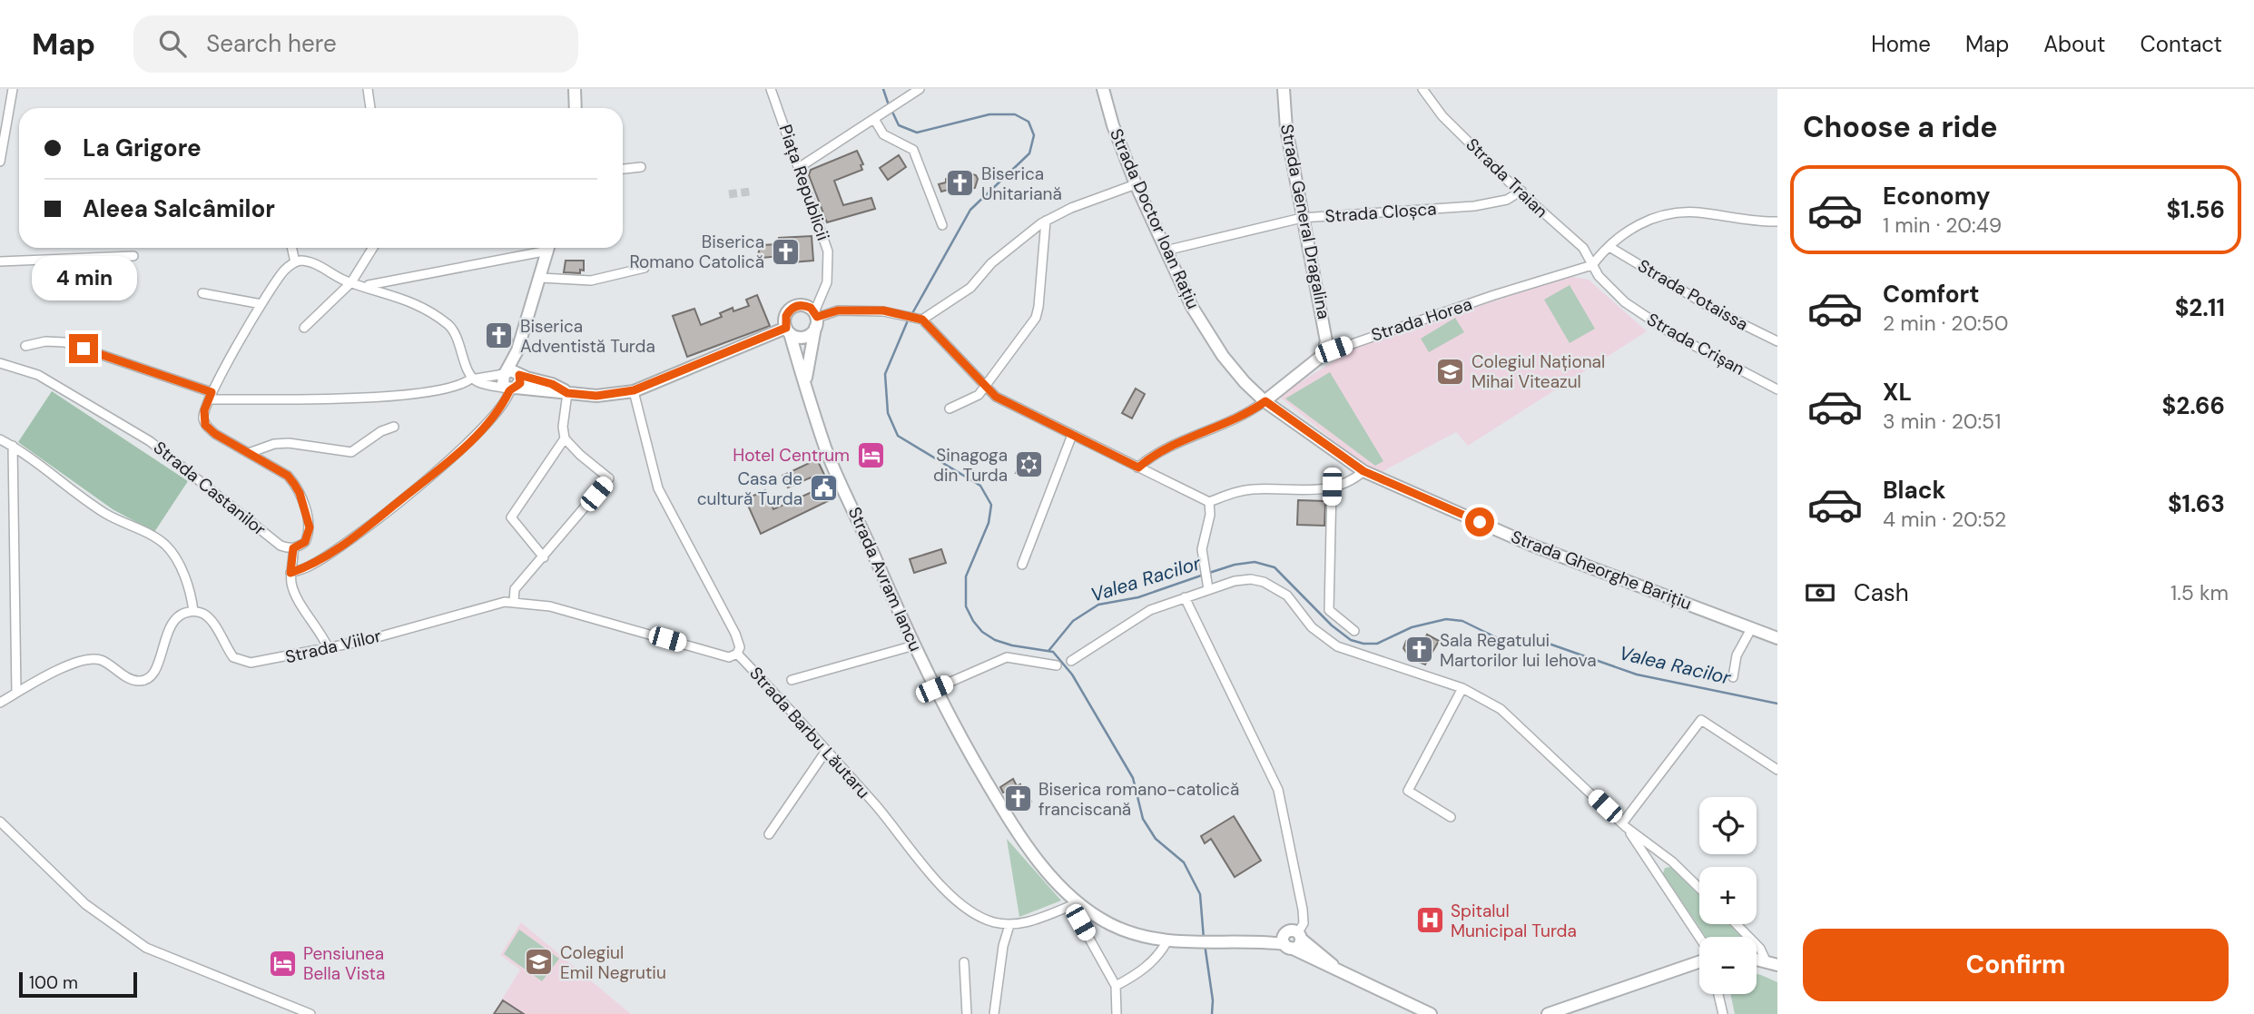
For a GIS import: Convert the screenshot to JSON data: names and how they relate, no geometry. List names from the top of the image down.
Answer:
{
  "streets": {
    "main road": [
      "Strada Doctor Ioan Rațiu",
      "Strada General Dragalina",
      "Strada Horea",
      "Strada Gheorghe Barițiu",
      "Strada Avram Iancu"
    ],
    "street": [
      "Strada Traian",
      "Piața Republicii",
      "Strada Cloșca",
      "Strada Potaissa",
      "Strada Crișan",
      "Strada Castanilor",
      "Strada Viilor",
      "Strada Barbu Lăutaru"
    ]
  },
  "crossings": [
    ["Strada Traian", "Strada Cloșca"],
    ["Strada Traian", "Strada Horea"],
    ["Strada Traian", "Strada Crișan"],
    ["Piața Republicii", "Strada Avram Iancu"],
    ["Strada Cloșca", "Strada Doctor Ioan Rațiu"],
    ["Strada Cloșca", "Strada General Dragalina"],
    ["Strada Doctor Ioan Rațiu", "Strada Horea"],
    ["Strada Doctor Ioan Rațiu", "Strada Gheorghe Barițiu"],
    ["Strada General Dragalina", "Strada Horea"],
    ["Strada Horea", "Strada Crișan"],
    ["Strada Horea", "Strada Gheorghe Barițiu"],
    ["Strada Viilor", "Strada Barbu Lăutaru"]
  ],
  "water": ["Valea Racilor"],
  "places": {
    "church": [
      "Biserica Unitariană",
      "Biserica Romano Catolică",
      "Biserica Adventistă Turda",
      "Sala Regatului Martorilor lui Iehova",
      "Biserica romano-catolică franciscană"
    ],
    "school or university": ["Colegiul Național Mihai Viteazul", "Colegiul Emil Negrutiu"],
    "hotel": ["Hotel Centrum", "Pensiunea Bella Vista"],
    "synagogue": ["Sinagoga din Turda"],
    "public building": ["Casa de cultură Turda"],
    "hospital": ["Spitalul Municipal Turda"]
  },
  "scale_bar": "100 m",
  "page": {
    "header": "Map",
    "search": "Search here",
    "nav": [
      "Home",
      "Map",
      "About",
      "Contact"
    ],
    "heading": "Choose a ride",
    "banner": ["La Grigore", "Aleea Salcâmilor"],
    "list": [
      {
        "name": "Economy",
        "note": "1 min · 20:49",
        "value": "$1.56"
      },
      {
        "name": "Comfort",
        "note": "2 min · 20:50",
        "value": "$2.11"
      },
      {
        "name": "XL",
        "note": "3 min · 20:51",
        "value": "$2.66"
      },
      {
        "name": "Black",
        "note": "4 min · 20:52",
        "value": "$1.63"
      }
    ],
    "bubble": "4 min",
    "pay": ["Cash", "1.5 km"],
    "map_buttons": ["+", "−"],
    "buttons": "Confirm",
    "scale": "100 m"
  }
}
